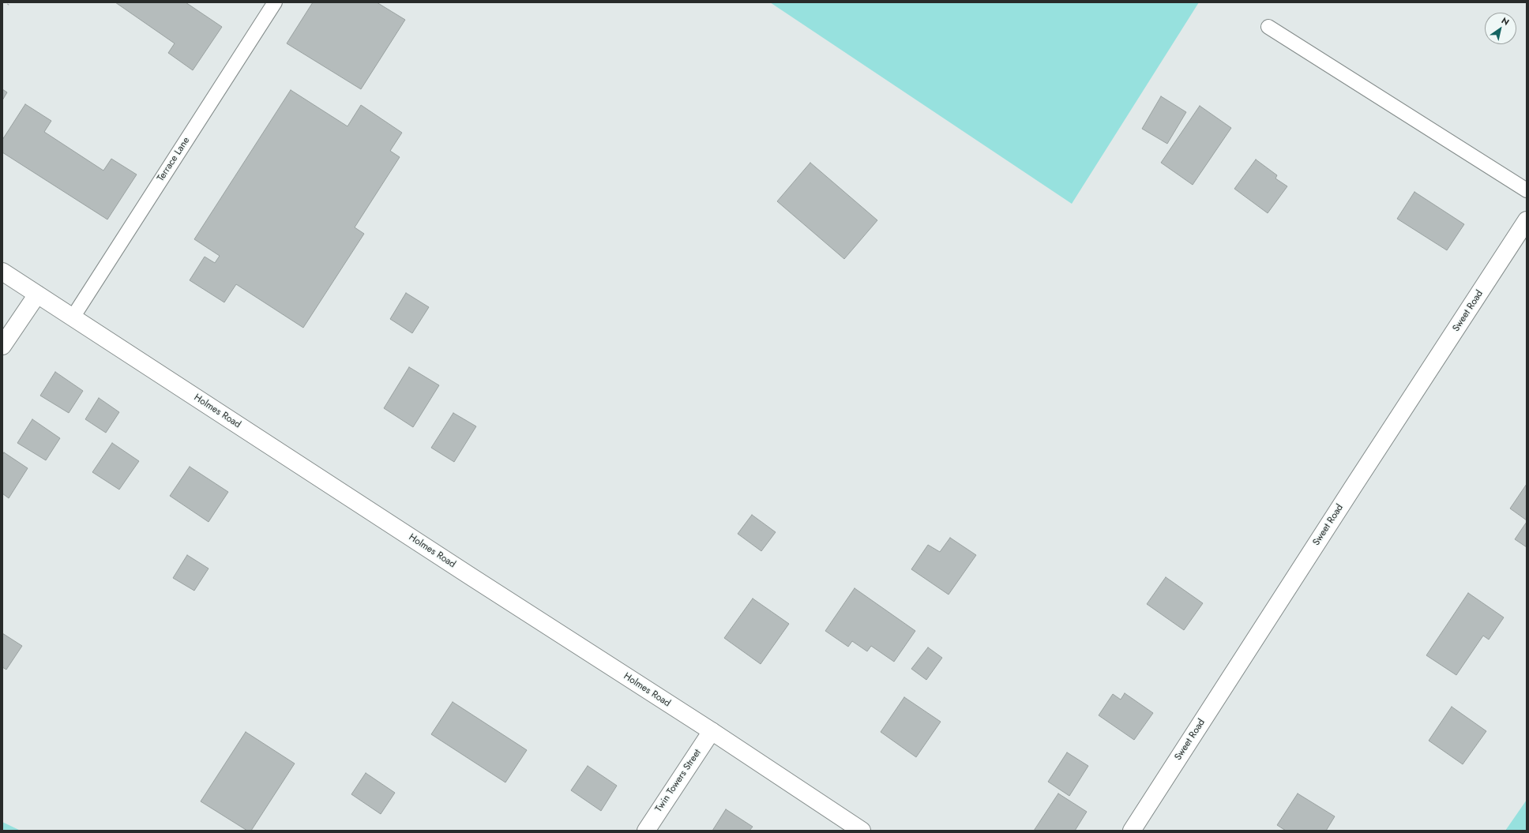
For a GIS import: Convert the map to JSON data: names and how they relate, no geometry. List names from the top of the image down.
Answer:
{
  "streets": {
    "main road": ["Sweet Road", "Holmes Road", "Twin Towers Street"],
    "lane": ["Terrace Lane"]
  },
  "crossings": [
    ["Terrace Lane", "Holmes Road"],
    ["Holmes Road", "Twin Towers Street"]
  ],
  "north": "top right"
}
